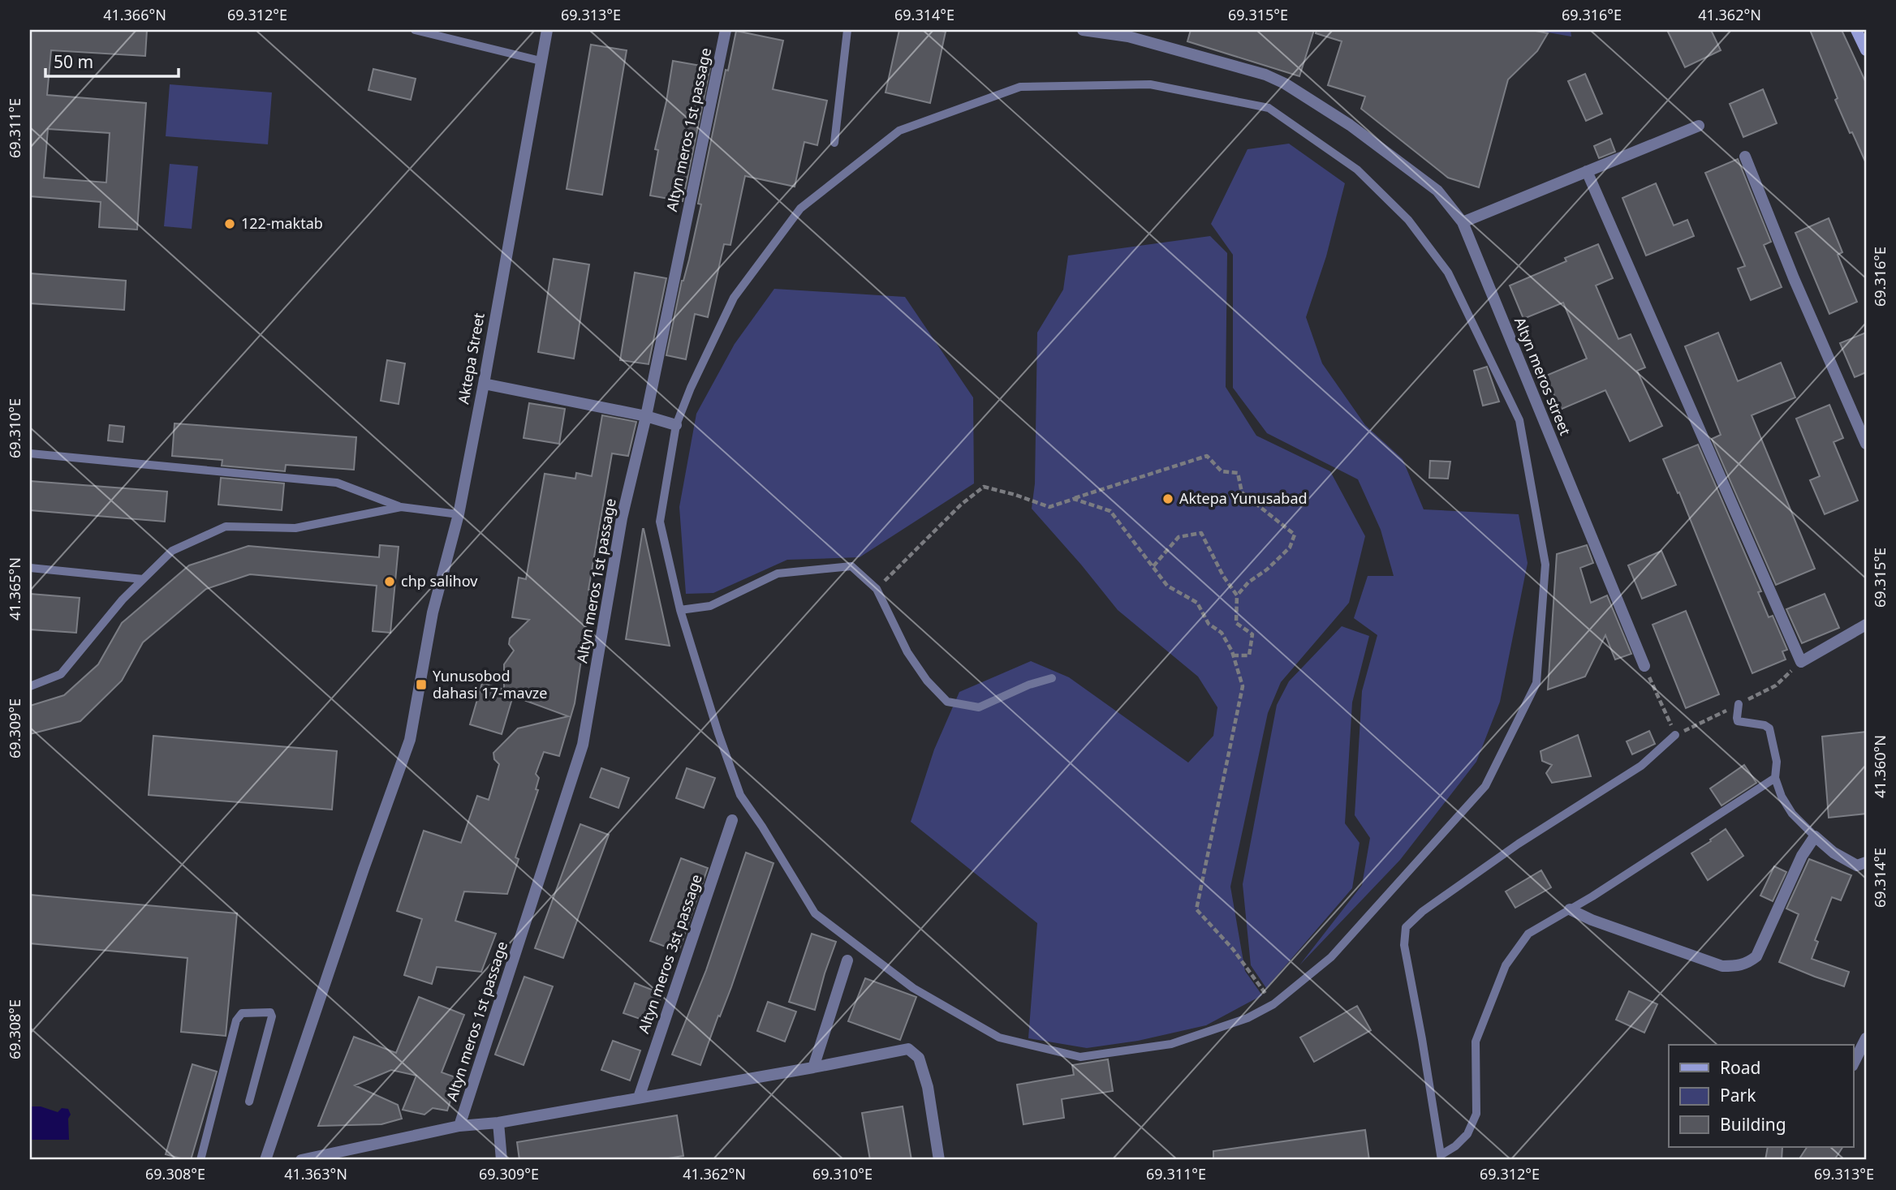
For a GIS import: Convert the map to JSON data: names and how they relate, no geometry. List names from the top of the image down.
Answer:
{
  "streets": {
    "street": [
      "Altyn meros 1st passage",
      "Aktepa Street",
      "Altyn meros street",
      "Altyn meros 3st passage"
    ]
  },
  "places": {
    "other": ["122-maktab", "Aktepa Yunusabad", "chp salihov"],
    "transit": ["Yunusobod dahasi 17-mavze"]
  },
  "legend": ["Road", "Park", "Building"],
  "scale_bar": "50 m",
  "coordinates": [
    "41.366°N",
    "69.312°E",
    "69.313°E",
    "69.314°E",
    "69.315°E",
    "69.316°E",
    "41.362°N",
    "69.311°E",
    "69.310°E",
    "41.365°N",
    "69.309°E",
    "41.360°N",
    "69.308°E",
    "41.363°N"
  ]
}
